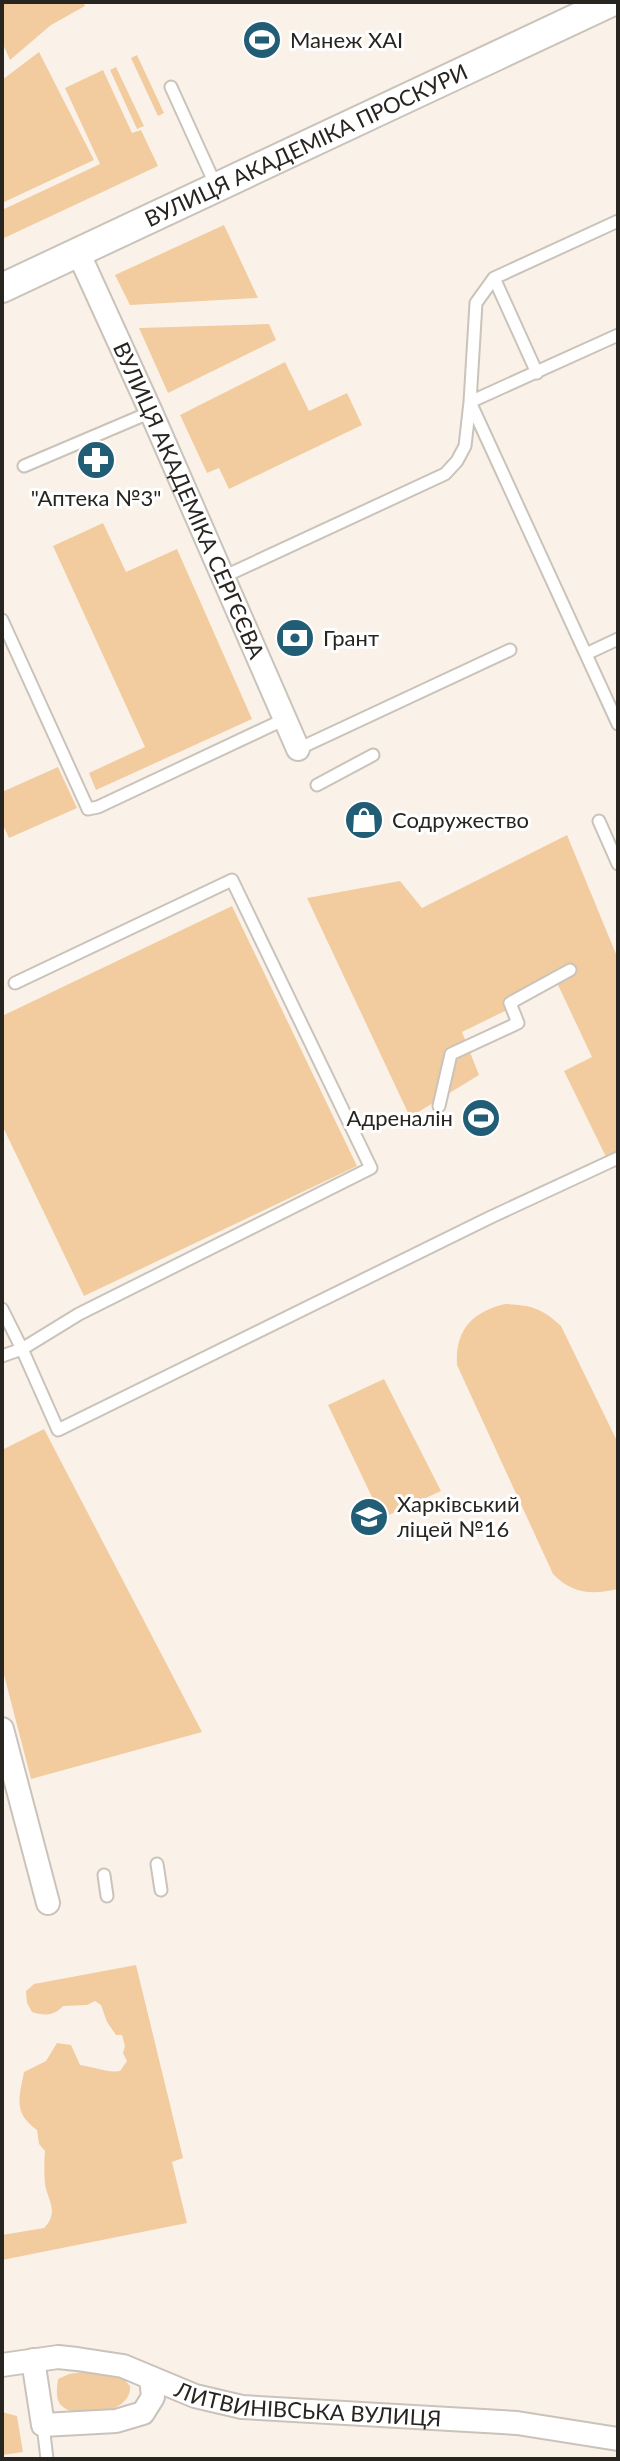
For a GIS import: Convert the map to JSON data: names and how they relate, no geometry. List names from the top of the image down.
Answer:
{
  "streets": {
    "street": ["ВУЛИЦЯ АКАДЕМІКА ПРОСКУРИ", "ВУЛИЦЯ АКАДЕМІКА СЕРГЄЄВА", "ЛИТВИНІВСЬКА ВУЛИЦЯ"]
  },
  "crossings": [
    ["ВУЛИЦЯ АКАДЕМІКА ПРОСКУРИ", "ВУЛИЦЯ АКАДЕМІКА СЕРГЄЄВА"]
  ],
  "places": {
    "sports": ["Манеж ХАІ", "Адреналін"],
    "pharmacy": ["\"Аптека №3\""],
    "bank": ["Грант"],
    "shop": ["Содружество"],
    "school or university": ["Харківський ліцей №16"]
  }
}
